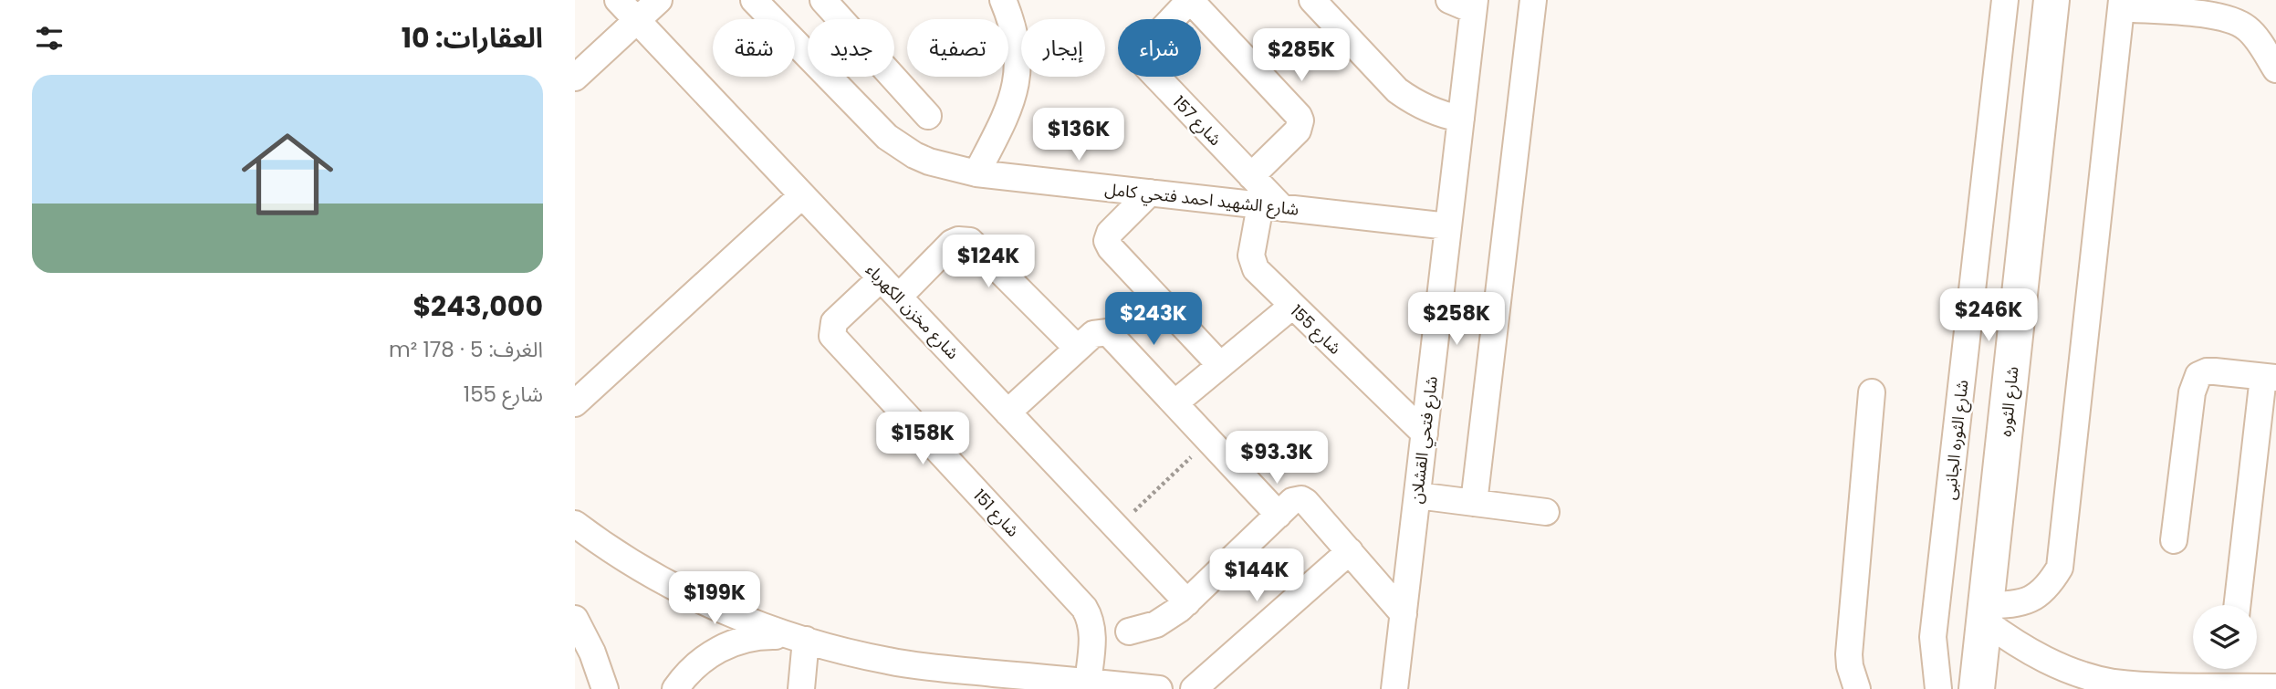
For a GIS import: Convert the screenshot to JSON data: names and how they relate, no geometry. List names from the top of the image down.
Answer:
{
  "streets": {
    "highway": ["شارع الثوره"],
    "street": [
      "شارع 157",
      "شارع الشهيد احمد فتحي كامل",
      "شارع مخزن الكهرباء",
      "شارع 155",
      "شارع فتحي القشلان",
      "شارع الثوره الجانبى",
      "شارع 151"
    ]
  },
  "crossings": [
    ["شارع 157", "شارع الشهيد احمد فتحي كامل"],
    ["شارع 157", "شارع 155"],
    ["شارع الشهيد احمد فتحي كامل", "شارع 155"],
    ["شارع الشهيد احمد فتحي كامل", "شارع فتحي القشلان"],
    ["شارع مخزن الكهرباء", "شارع 151"],
    ["شارع 155", "شارع فتحي القشلان"]
  ],
  "page": {
    "heading": "العقارات: 10",
    "chip": [
      "شراء",
      "إيجار",
      "تصفية",
      "جديد",
      "شقة"
    ],
    "price": [
      "$285K",
      "$136K",
      "$124K",
      "$246K",
      "$243K",
      "$258K",
      "$158K",
      "$93.3K",
      "$144K",
      "$199K"
    ],
    "list": [
      {
        "name": "$243,000",
        "note": "الغرف: 5 · 178 m² · شارع 155"
      }
    ]
  }
}
